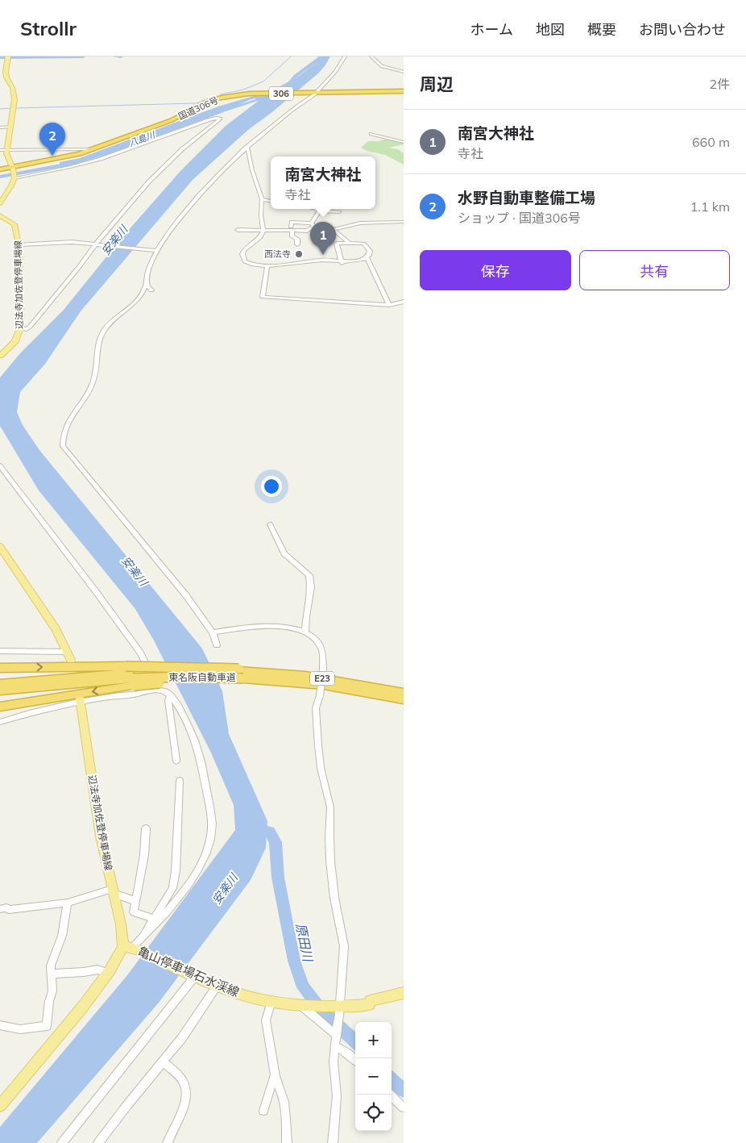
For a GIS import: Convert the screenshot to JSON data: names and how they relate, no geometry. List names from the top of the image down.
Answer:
{
  "streets": {
    "highway": [
      "306",
      "国道306号",
      "東名阪自動車道",
      "E23"
    ],
    "main road": ["辺法寺加佐登停車場線", "亀山停車場石水渓線"]
  },
  "crossings": [
    ["辺法寺加佐登停車場線", "亀山停車場石水渓線"]
  ],
  "water": ["八島川", "安楽川", "原田川"],
  "places": ["西法寺"],
  "page": {
    "header": "Strollr",
    "nav": [
      "ホーム",
      "地図",
      "概要",
      "お問い合わせ"
    ],
    "heading": ["周辺", "2件"],
    "list": [
      {
        "mark": "1",
        "name": "南宮大神社",
        "note": "寺社",
        "value": "660 m"
      },
      {
        "mark": "2",
        "name": "水野自動車整備工場",
        "note": "ショップ · 国道306号",
        "value": "1.1 km"
      }
    ],
    "pins": ["2", "1"],
    "popup": ["南宮大神社", "寺社"],
    "buttons": ["保存", "共有"],
    "map_buttons": ["+", "−"]
  }
}
